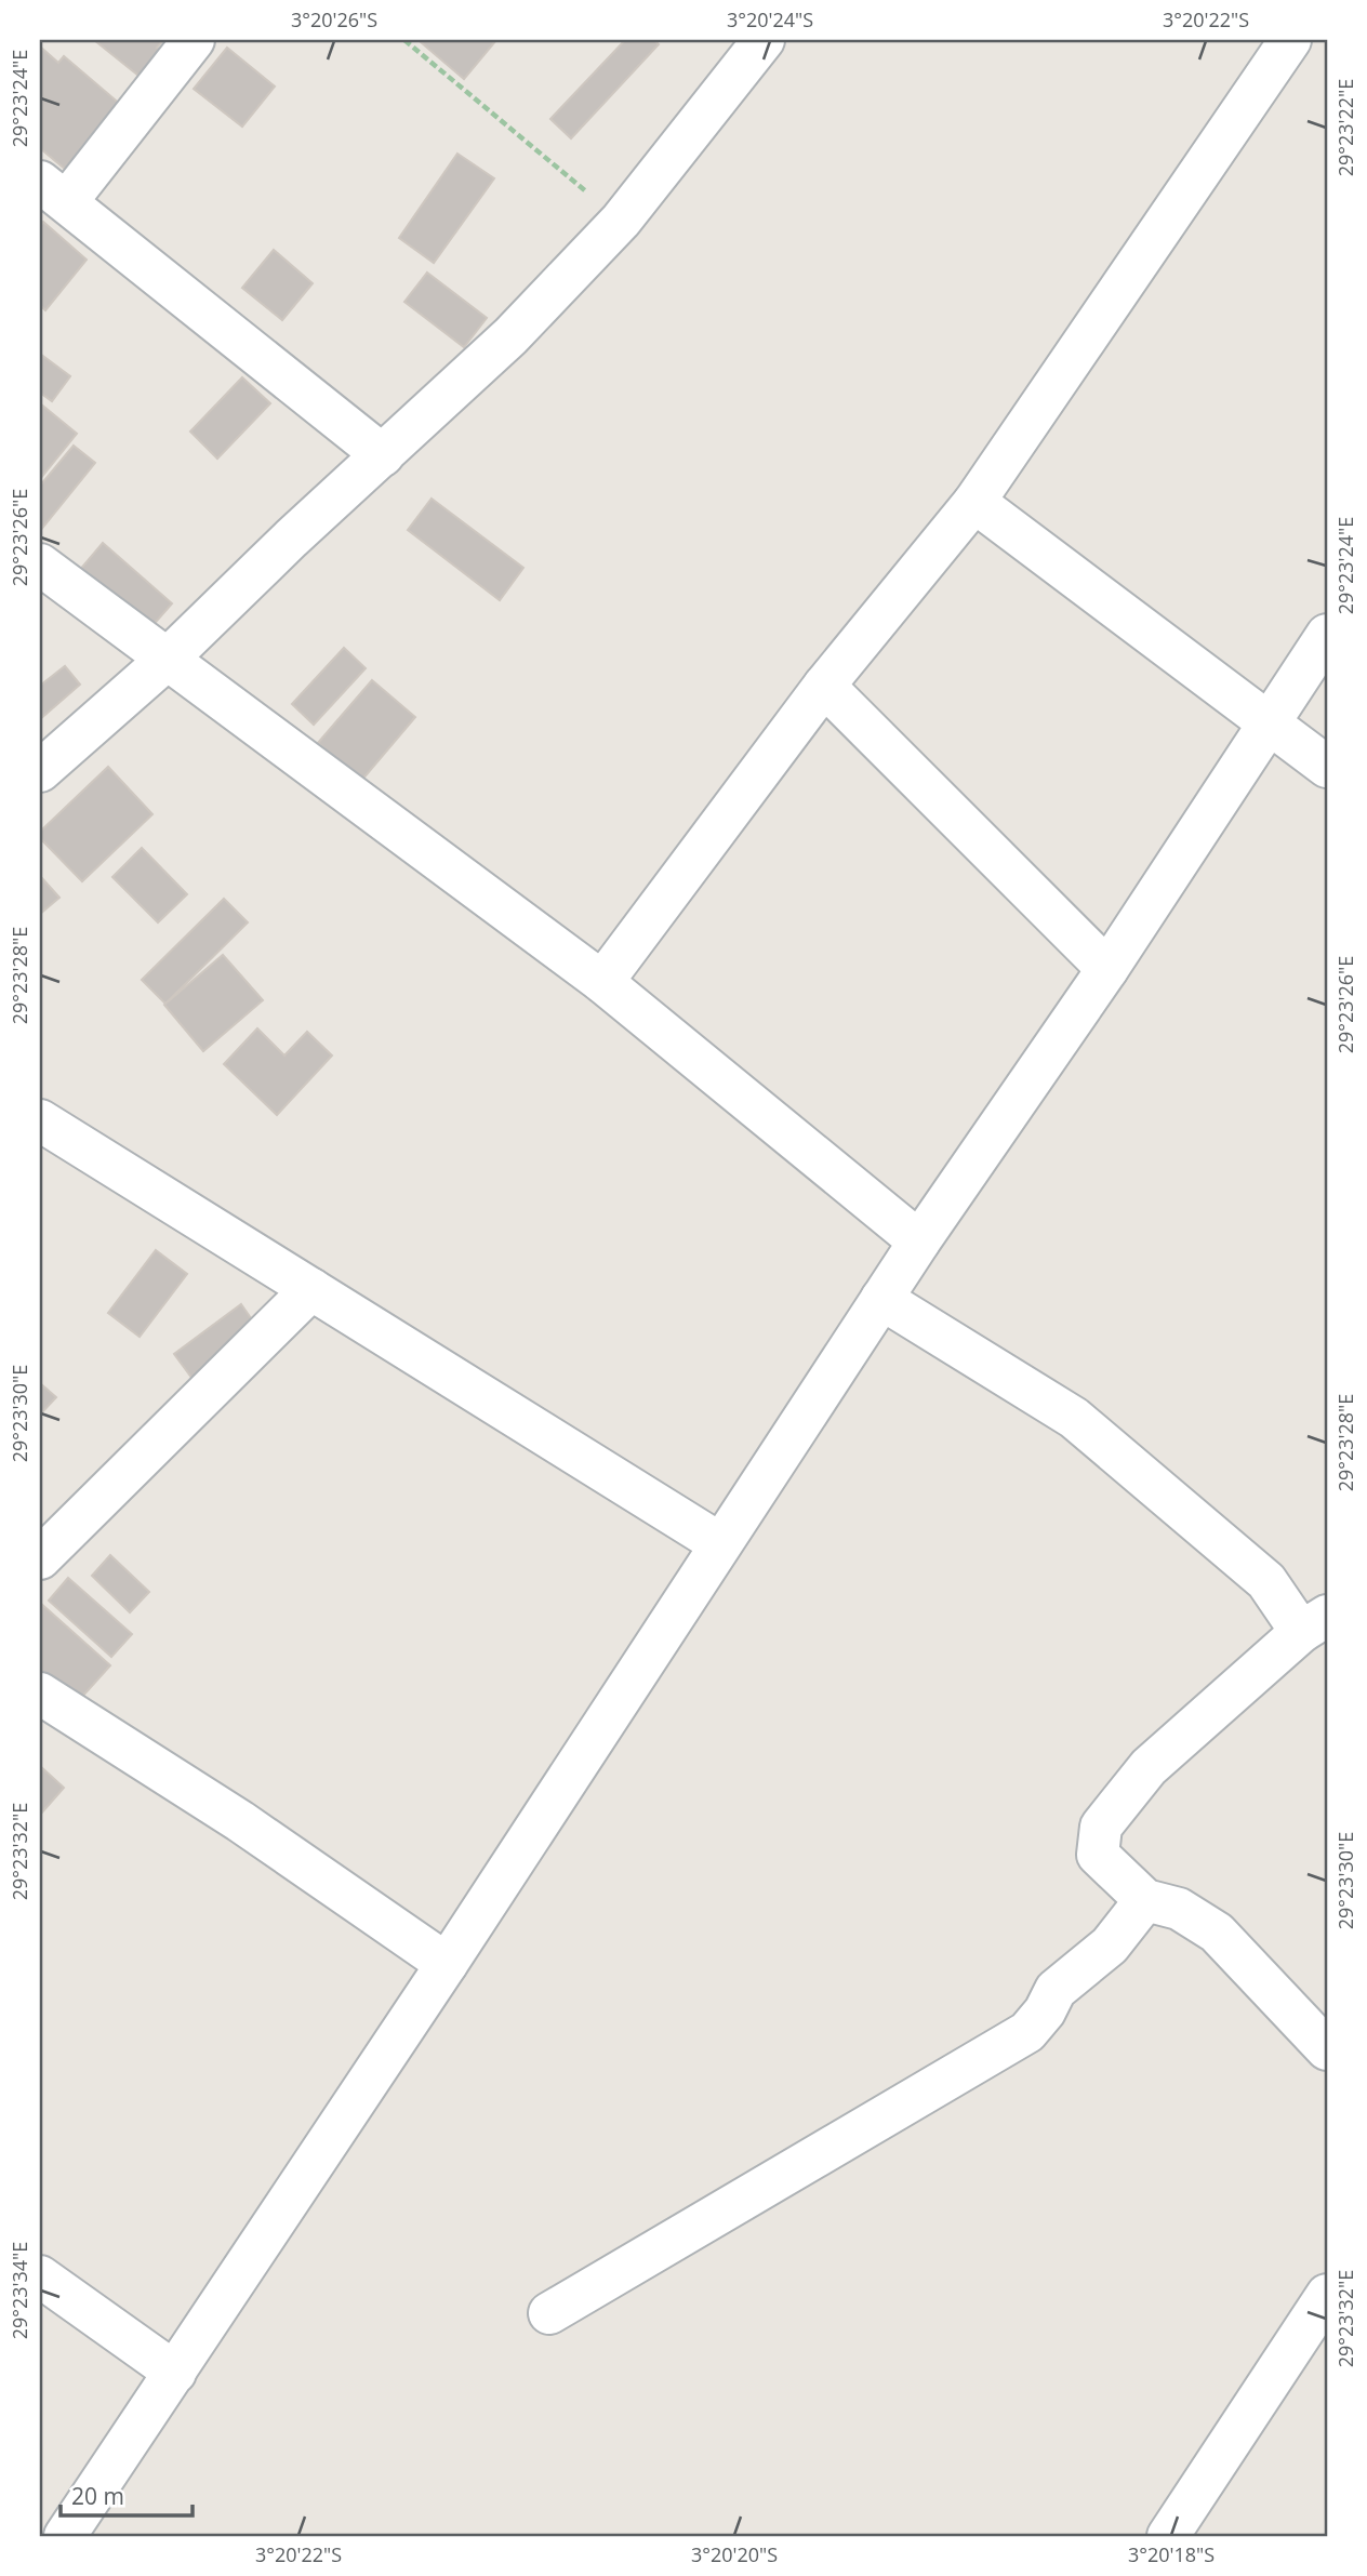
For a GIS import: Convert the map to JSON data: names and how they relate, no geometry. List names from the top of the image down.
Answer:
{
  "scale_bar": "20 m",
  "coordinates": [
    "3°20'26\"S",
    "3°20'24\"S",
    "3°20'22\"S",
    "29°23'24\"E",
    "29°23'22\"E",
    "29°23'26\"E",
    "29°23'28\"E",
    "29°23'30\"E",
    "29°23'32\"E",
    "29°23'34\"E",
    "3°20'20\"S",
    "3°20'18\"S"
  ]
}
